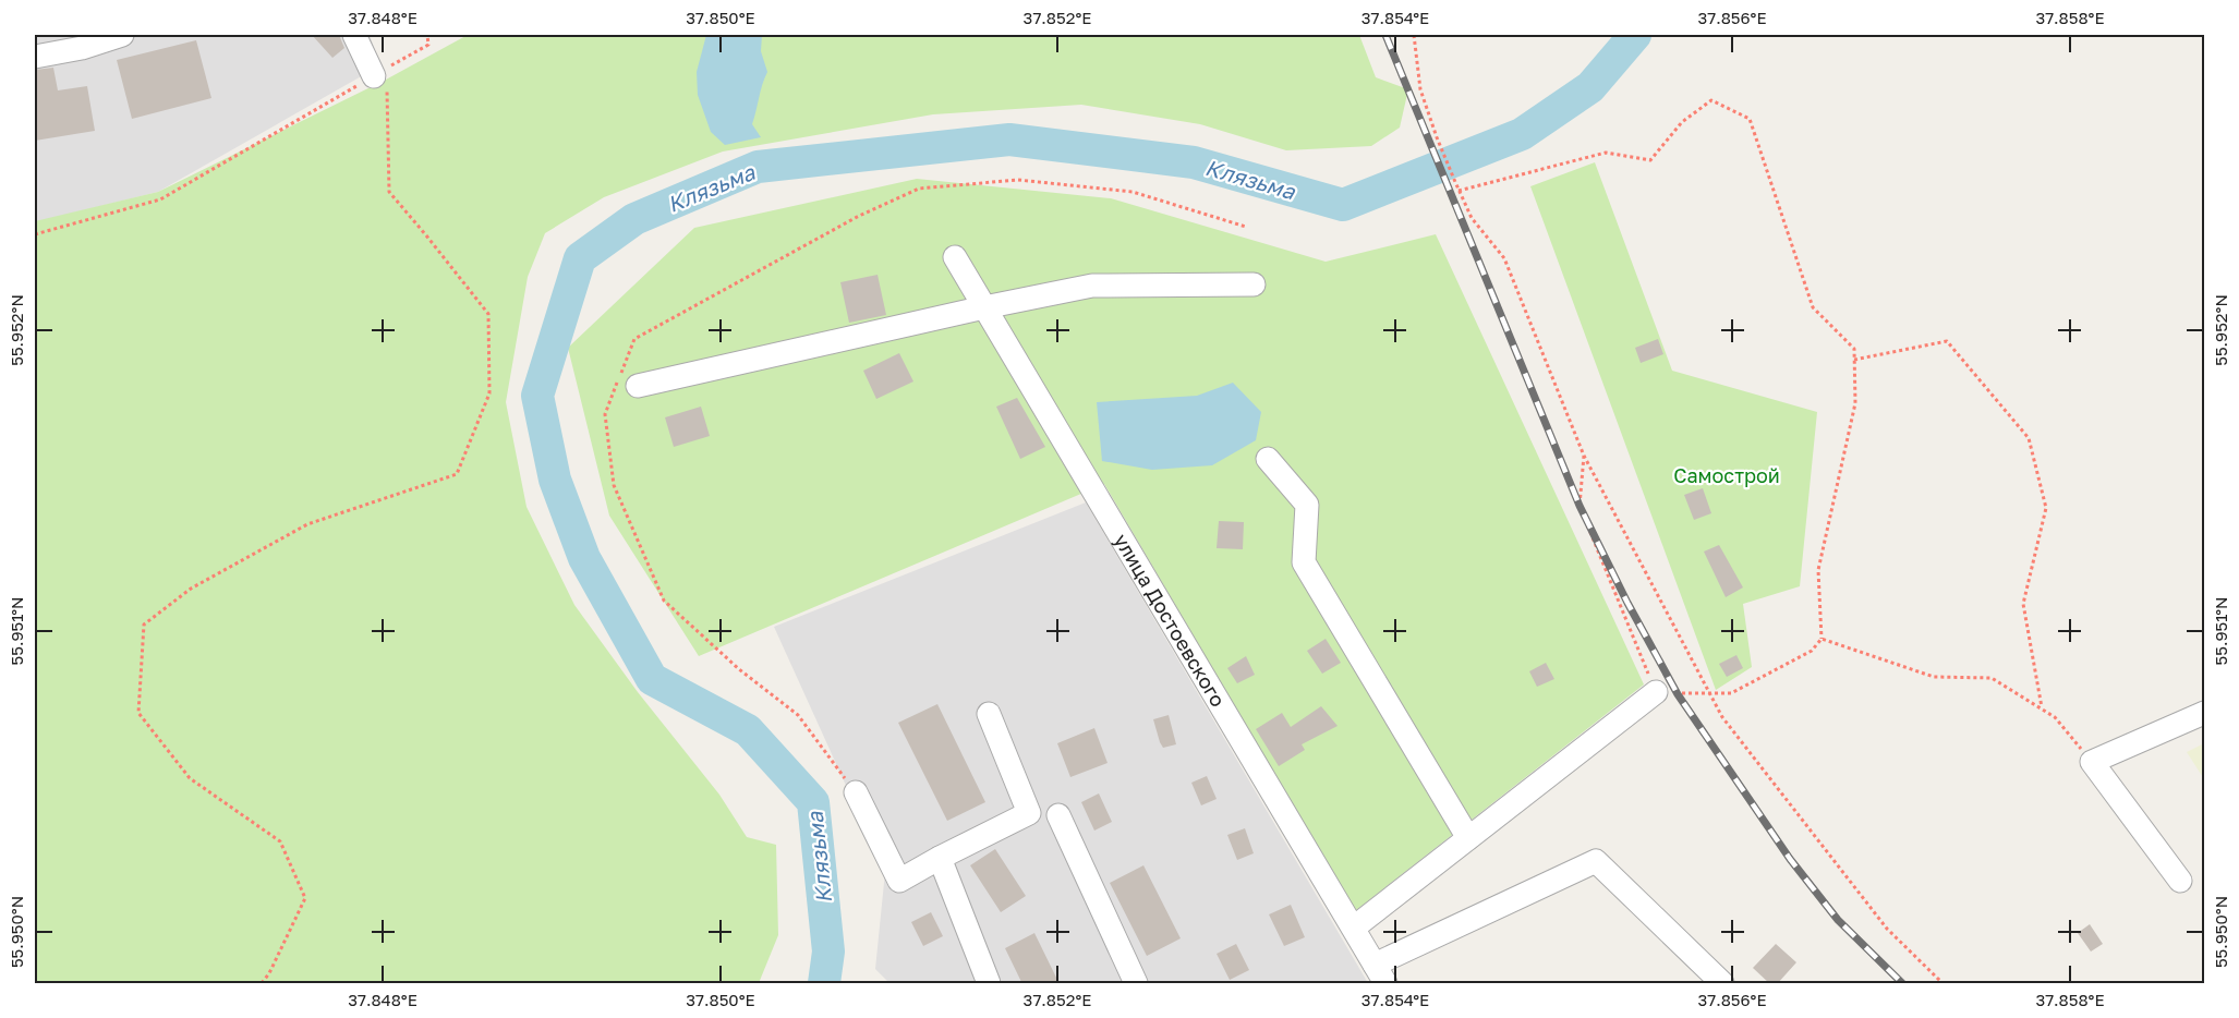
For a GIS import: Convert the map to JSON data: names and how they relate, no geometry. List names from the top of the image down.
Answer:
{
  "streets": {
    "street": ["улица Достоевского"]
  },
  "water": ["Клязьма"],
  "parks": ["Самострой"],
  "coordinates": [
    "37.848°E",
    "37.850°E",
    "37.852°E",
    "37.854°E",
    "37.856°E",
    "37.858°E",
    "55.952°N",
    "55.951°N",
    "55.950°N"
  ]
}
